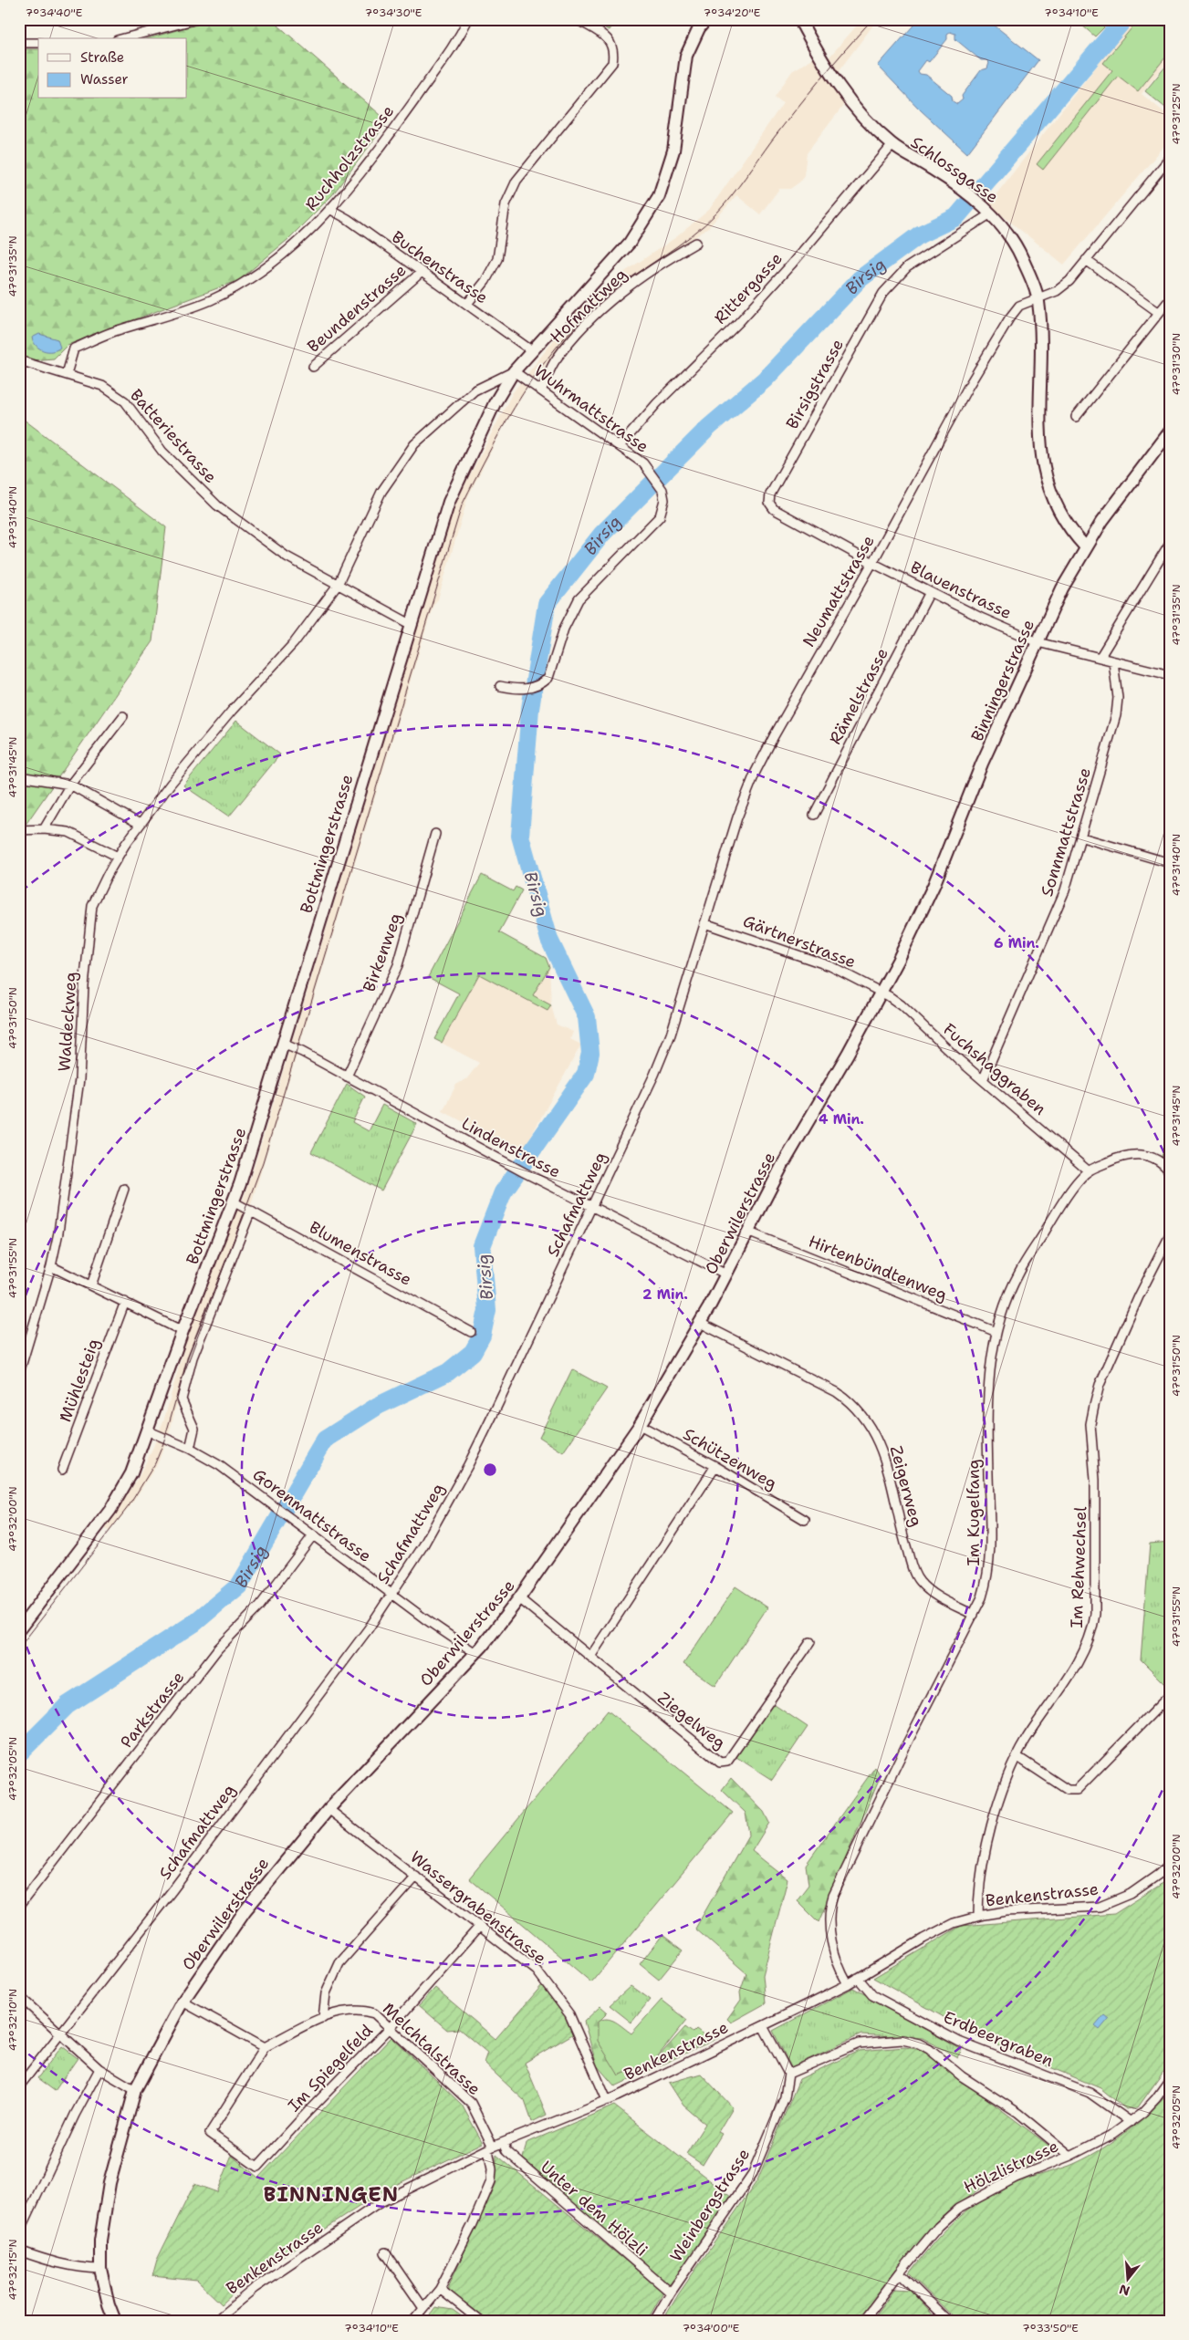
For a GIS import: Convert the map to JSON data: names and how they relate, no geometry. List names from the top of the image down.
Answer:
{
  "streets": {
    "main road": [
      "Schlossgasse",
      "Binningerstrasse",
      "Bottmingerstrasse",
      "Oberwilerstrasse"
    ],
    "street": [
      "Ruchholzstrasse",
      "Buchenstrasse",
      "Rittergasse",
      "Hofmattweg",
      "Beundenstrasse",
      "Birsigstrasse",
      "Wuhrmattstrasse",
      "Batteriestrasse",
      "Blauenstrasse",
      "Neumattstrasse",
      "Rämelstrasse",
      "Sonnmattstrasse",
      "Gärtnerstrasse",
      "Birkenweg",
      "Waldeckweg",
      "Fuchshaggraben",
      "Lindenstrasse",
      "Schafmattweg",
      "Blumenstrasse",
      "Hirtenbündtenweg",
      "Mühlesteig",
      "Schützenweg",
      "Zeigerweg",
      "Im Kugelfang",
      "Gorenmattstrasse",
      "Im Rehwechsel",
      "Parkstrasse",
      "Ziegelweg",
      "Benkenstrasse",
      "Wassergrabenstrasse",
      "Erdbeergraben",
      "Melchtalstrasse",
      "Im Spiegelfeld",
      "Hölzlistrasse",
      "Weinbergstrasse",
      "Unter dem Hölzli"
    ]
  },
  "crossings": [
    ["Ruchholzstrasse", "Buchenstrasse"],
    ["Ruchholzstrasse", "Batteriestrasse"],
    ["Schlossgasse", "Rittergasse"],
    ["Schlossgasse", "Birsigstrasse"],
    ["Schlossgasse", "Neumattstrasse"],
    ["Schlossgasse", "Binningerstrasse"],
    ["Buchenstrasse", "Beundenstrasse"],
    ["Buchenstrasse", "Bottmingerstrasse"],
    ["Rittergasse", "Wuhrmattstrasse"],
    ["Hofmattweg", "Wuhrmattstrasse"],
    ["Birsigstrasse", "Blauenstrasse"],
    ["Birsigstrasse", "Neumattstrasse"],
    ["Wuhrmattstrasse", "Bottmingerstrasse"],
    ["Wuhrmattstrasse", "Waldeckweg"],
    ["Batteriestrasse", "Bottmingerstrasse"],
    ["Batteriestrasse", "Waldeckweg"],
    ["Blauenstrasse", "Neumattstrasse"],
    ["Blauenstrasse", "Binningerstrasse"],
    ["Blauenstrasse", "Rämelstrasse"],
    ["Blauenstrasse", "Sonnmattstrasse"],
    ["Neumattstrasse", "Gärtnerstrasse"],
    ["Neumattstrasse", "Schafmattweg"],
    ["Binningerstrasse", "Oberwilerstrasse"],
    ["Sonnmattstrasse", "Fuchshaggraben"],
    ["Bottmingerstrasse", "Waldeckweg"],
    ["Bottmingerstrasse", "Lindenstrasse"],
    ["Bottmingerstrasse", "Blumenstrasse"],
    ["Bottmingerstrasse", "Gorenmattstrasse"],
    ["Gärtnerstrasse", "Fuchshaggraben"],
    ["Gärtnerstrasse", "Schafmattweg"],
    ["Gärtnerstrasse", "Oberwilerstrasse"],
    ["Birkenweg", "Lindenstrasse"],
    ["Fuchshaggraben", "Oberwilerstrasse"],
    ["Fuchshaggraben", "Im Kugelfang"],
    ["Lindenstrasse", "Schafmattweg"],
    ["Lindenstrasse", "Oberwilerstrasse"],
    ["Schafmattweg", "Gorenmattstrasse"],
    ["Oberwilerstrasse", "Hirtenbündtenweg"],
    ["Oberwilerstrasse", "Schützenweg"],
    ["Oberwilerstrasse", "Zeigerweg"],
    ["Oberwilerstrasse", "Gorenmattstrasse"],
    ["Oberwilerstrasse", "Ziegelweg"],
    ["Oberwilerstrasse", "Wassergrabenstrasse"],
    ["Hirtenbündtenweg", "Im Kugelfang"],
    ["Zeigerweg", "Im Kugelfang"],
    ["Im Kugelfang", "Benkenstrasse"],
    ["Gorenmattstrasse", "Parkstrasse"],
    ["Im Rehwechsel", "Benkenstrasse"],
    ["Benkenstrasse", "Wassergrabenstrasse"],
    ["Benkenstrasse", "Erdbeergraben"],
    ["Benkenstrasse", "Melchtalstrasse"],
    ["Benkenstrasse", "Unter dem Hölzli"],
    ["Wassergrabenstrasse", "Im Spiegelfeld"],
    ["Erdbeergraben", "Hölzlistrasse"],
    ["Melchtalstrasse", "Im Spiegelfeld"],
    ["Weinbergstrasse", "Unter dem Hölzli"]
  ],
  "districts": ["BINNINGEN"],
  "water": ["Birsig"],
  "legend": ["Straße", "Wasser"],
  "north": "bottom",
  "coordinates": [
    "7°34'40\"E",
    "7°34'30\"E",
    "7°34'20\"E",
    "7°34'10\"E",
    "47°31'25\"N",
    "47°31'35\"N",
    "47°31'30\"N",
    "47°31'40\"N",
    "47°31'45\"N",
    "47°31'50\"N",
    "47°31'55\"N",
    "47°32'00\"N",
    "47°32'05\"N",
    "47°32'10\"N",
    "47°32'15\"N",
    "7°34'00\"E",
    "7°33'50\"E"
  ],
  "rings": ["6 Min.", "4 Min.", "2 Min."]
}
